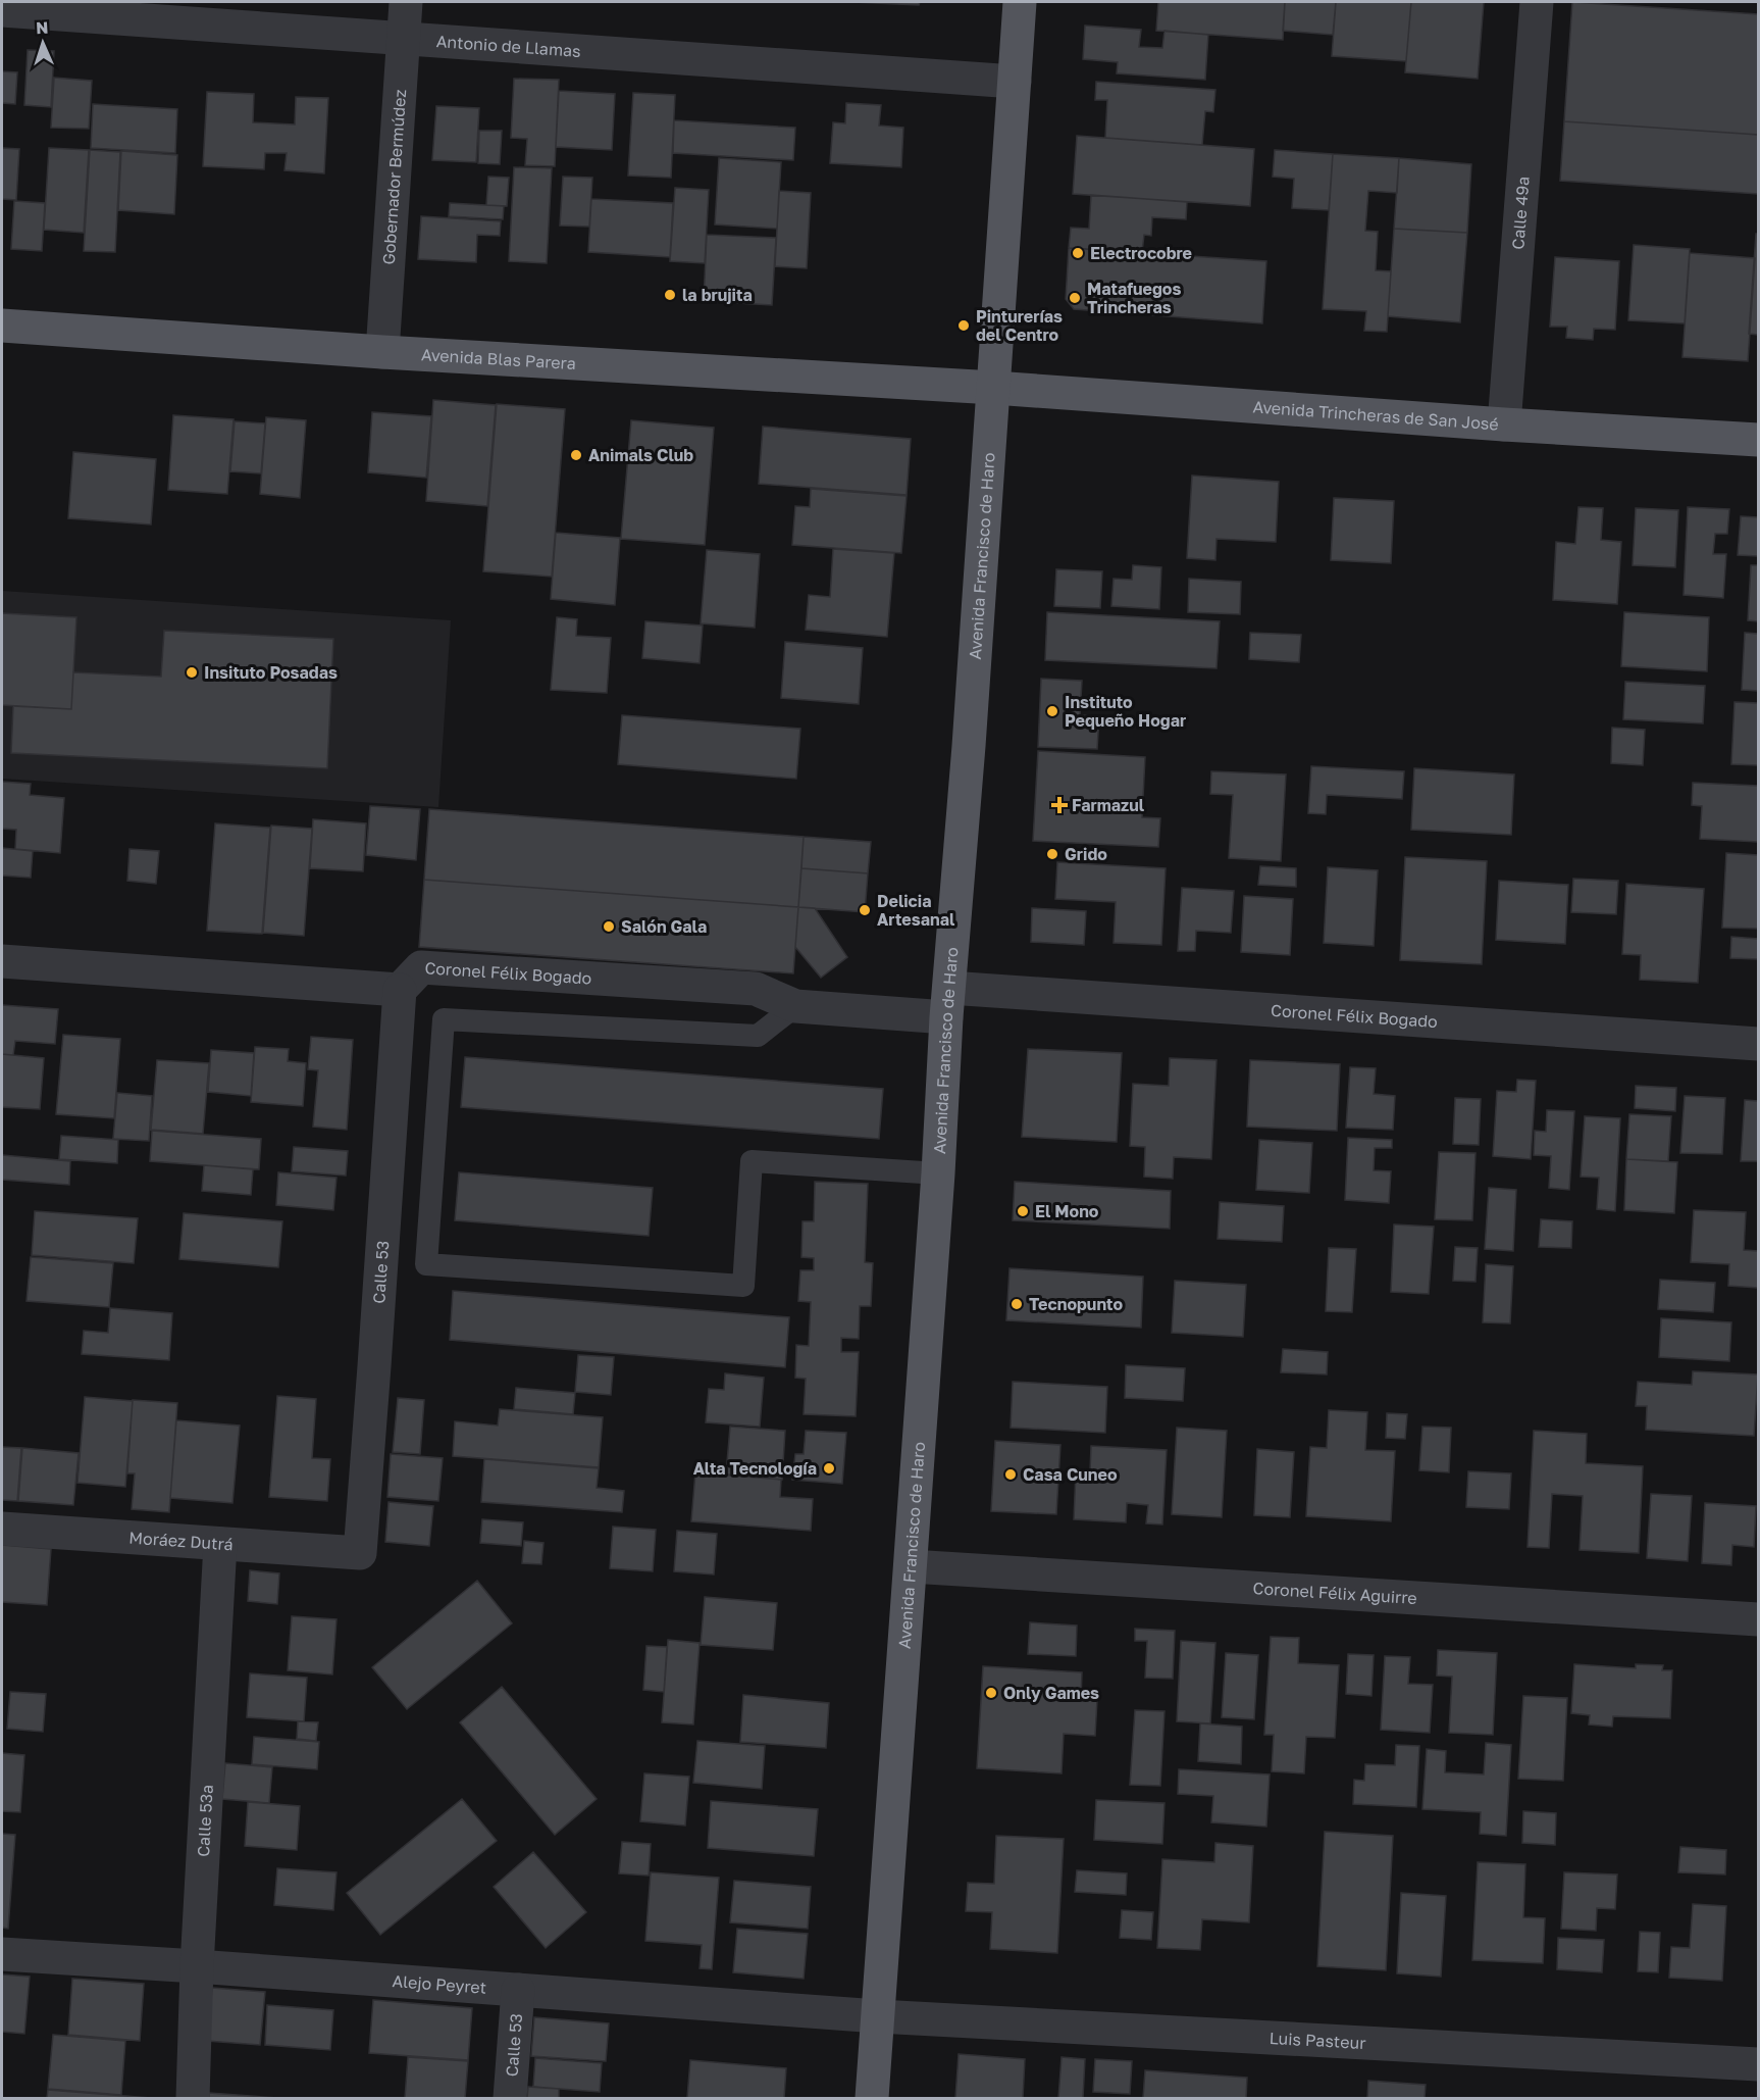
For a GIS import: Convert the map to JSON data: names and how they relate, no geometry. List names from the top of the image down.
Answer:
{
  "streets": {
    "main road": ["Avenida Blas Parera", "Avenida Trincheras de San José", "Avenida Francisco de Haro"],
    "street": [
      "Antonio de Llamas",
      "Gobernador Bermúdez",
      "Calle 49a",
      "Coronel Félix Bogado",
      "Calle 53",
      "Moráez Dutrá",
      "Coronel Félix Aguirre",
      "Calle 53a",
      "Alejo Peyret",
      "Luis Pasteur"
    ]
  },
  "crossings": [
    ["Antonio de Llamas", "Gobernador Bermúdez"],
    ["Antonio de Llamas", "Avenida Francisco de Haro"],
    ["Gobernador Bermúdez", "Avenida Blas Parera"],
    ["Calle 49a", "Avenida Trincheras de San José"],
    ["Avenida Blas Parera", "Avenida Trincheras de San José"],
    ["Avenida Blas Parera", "Avenida Francisco de Haro"],
    ["Avenida Trincheras de San José", "Avenida Francisco de Haro"],
    ["Avenida Francisco de Haro", "Coronel Félix Bogado"],
    ["Avenida Francisco de Haro", "Coronel Félix Aguirre"],
    ["Avenida Francisco de Haro", "Alejo Peyret"],
    ["Avenida Francisco de Haro", "Luis Pasteur"],
    ["Coronel Félix Bogado", "Calle 53"],
    ["Calle 53", "Moráez Dutrá"],
    ["Calle 53", "Alejo Peyret"],
    ["Moráez Dutrá", "Calle 53a"],
    ["Calle 53a", "Alejo Peyret"],
    ["Alejo Peyret", "Luis Pasteur"]
  ],
  "places": {
    "other": [
      "Electrocobre",
      "la brujita",
      "Matafuegos Trincheras",
      "Pinturerías del Centro",
      "Animals Club",
      "Insituto Posadas",
      "Instituto Pequeño Hogar",
      "Grido",
      "Delicia Artesanal",
      "Salón Gala",
      "El Mono",
      "Tecnopunto",
      "Alta Tecnología",
      "Casa Cuneo",
      "Only Games"
    ],
    "health": ["Farmazul"]
  },
  "north": "top"
}
